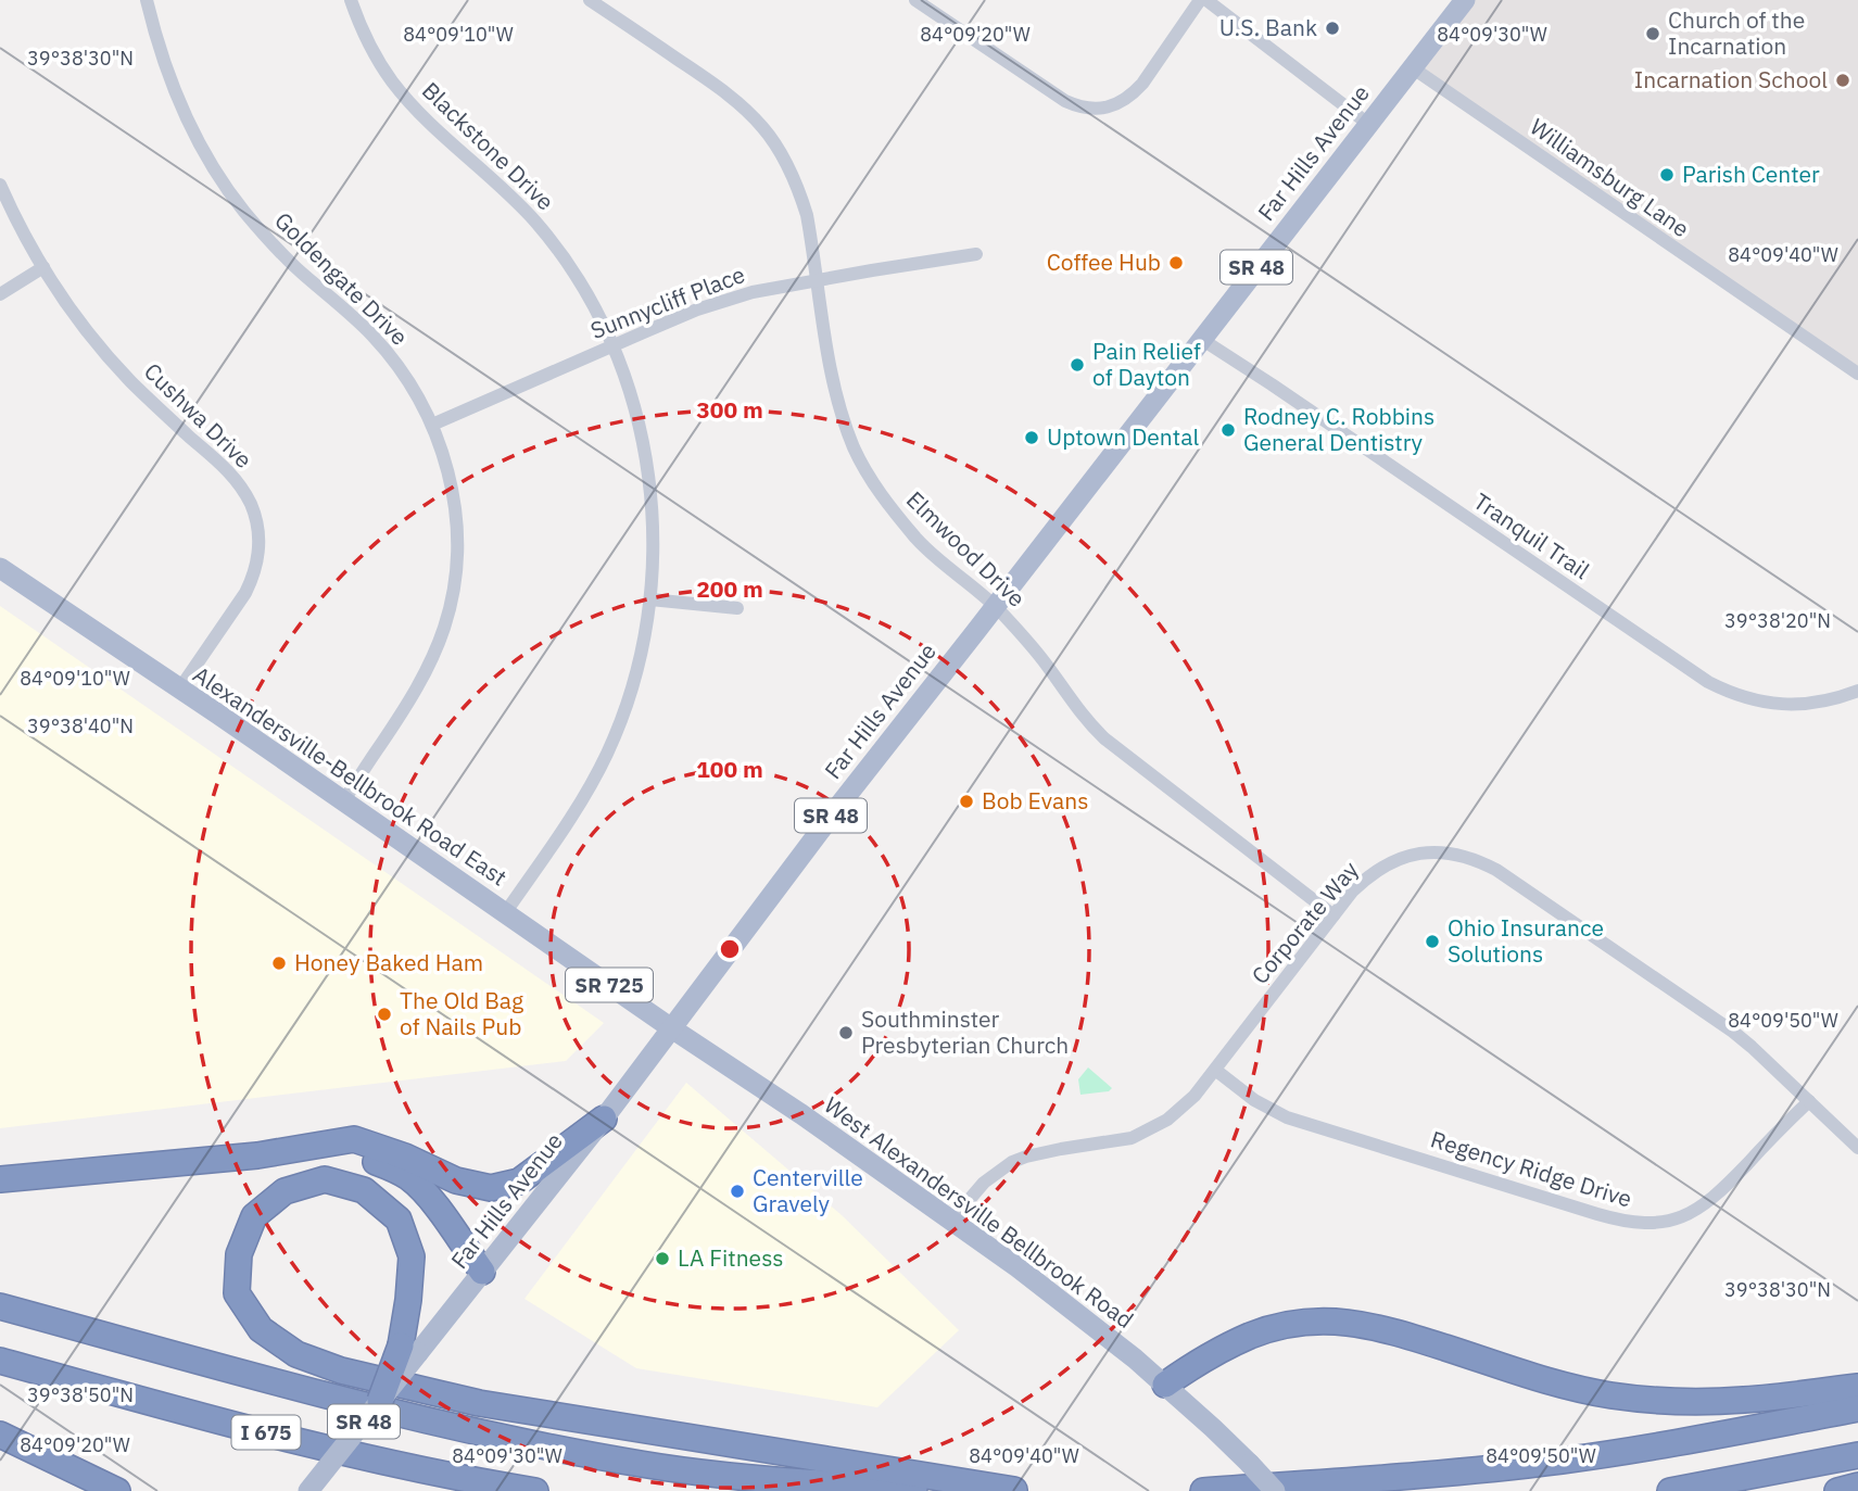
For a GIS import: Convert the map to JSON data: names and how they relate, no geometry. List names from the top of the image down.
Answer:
{
  "streets": {
    "highway": ["I 675"],
    "main road": [
      "Far Hills Avenue",
      "SR 48",
      "Alexandersville-Bellbrook Road East",
      "SR 725",
      "West Alexandersville Bellbrook Road"
    ],
    "street": [
      "Blackstone Drive",
      "Williamsburg Lane",
      "Goldengate Drive",
      "Sunnycliff Place",
      "Cushwa Drive",
      "Tranquil Trail",
      "Elmwood Drive",
      "Corporate Way",
      "Regency Ridge Drive"
    ]
  },
  "crossings": [
    ["Blackstone Drive", "Sunnycliff Place"],
    ["Blackstone Drive", "Alexandersville-Bellbrook Road East"],
    ["Far Hills Avenue", "Williamsburg Lane"],
    ["Far Hills Avenue", "Tranquil Trail"],
    ["Far Hills Avenue", "Elmwood Drive"],
    ["Far Hills Avenue", "Alexandersville-Bellbrook Road East"],
    ["Far Hills Avenue", "West Alexandersville Bellbrook Road"],
    ["Goldengate Drive", "Sunnycliff Place"],
    ["Goldengate Drive", "Alexandersville-Bellbrook Road East"],
    ["Sunnycliff Place", "Elmwood Drive"],
    ["Cushwa Drive", "Alexandersville-Bellbrook Road East"],
    ["Elmwood Drive", "Corporate Way"],
    ["Alexandersville-Bellbrook Road East", "West Alexandersville Bellbrook Road"],
    ["Corporate Way", "Regency Ridge Drive"],
    ["Corporate Way", "West Alexandersville Bellbrook Road"]
  ],
  "places": [
    "U.S. Bank",
    "Church of the Incarnation",
    "Incarnation School",
    "Parish Center",
    "Coffee Hub",
    "Pain Relief of Dayton",
    "Rodney C. Robbins General Dentistry",
    "Uptown Dental",
    "Bob Evans",
    "Ohio Insurance Solutions",
    "Honey Baked Ham",
    "The Old Bag of Nails Pub",
    "Southminster Presbyterian Church",
    "Centerville Gravely",
    "LA Fitness"
  ],
  "coordinates": [
    "84°09'10\"W",
    "84°09'20\"W",
    "84°09'30\"W",
    "39°38'30\"N",
    "84°09'40\"W",
    "39°38'20\"N",
    "39°38'40\"N",
    "84°09'50\"W",
    "39°38'50\"N"
  ],
  "rings": ["300 m", "200 m", "100 m"]
}
